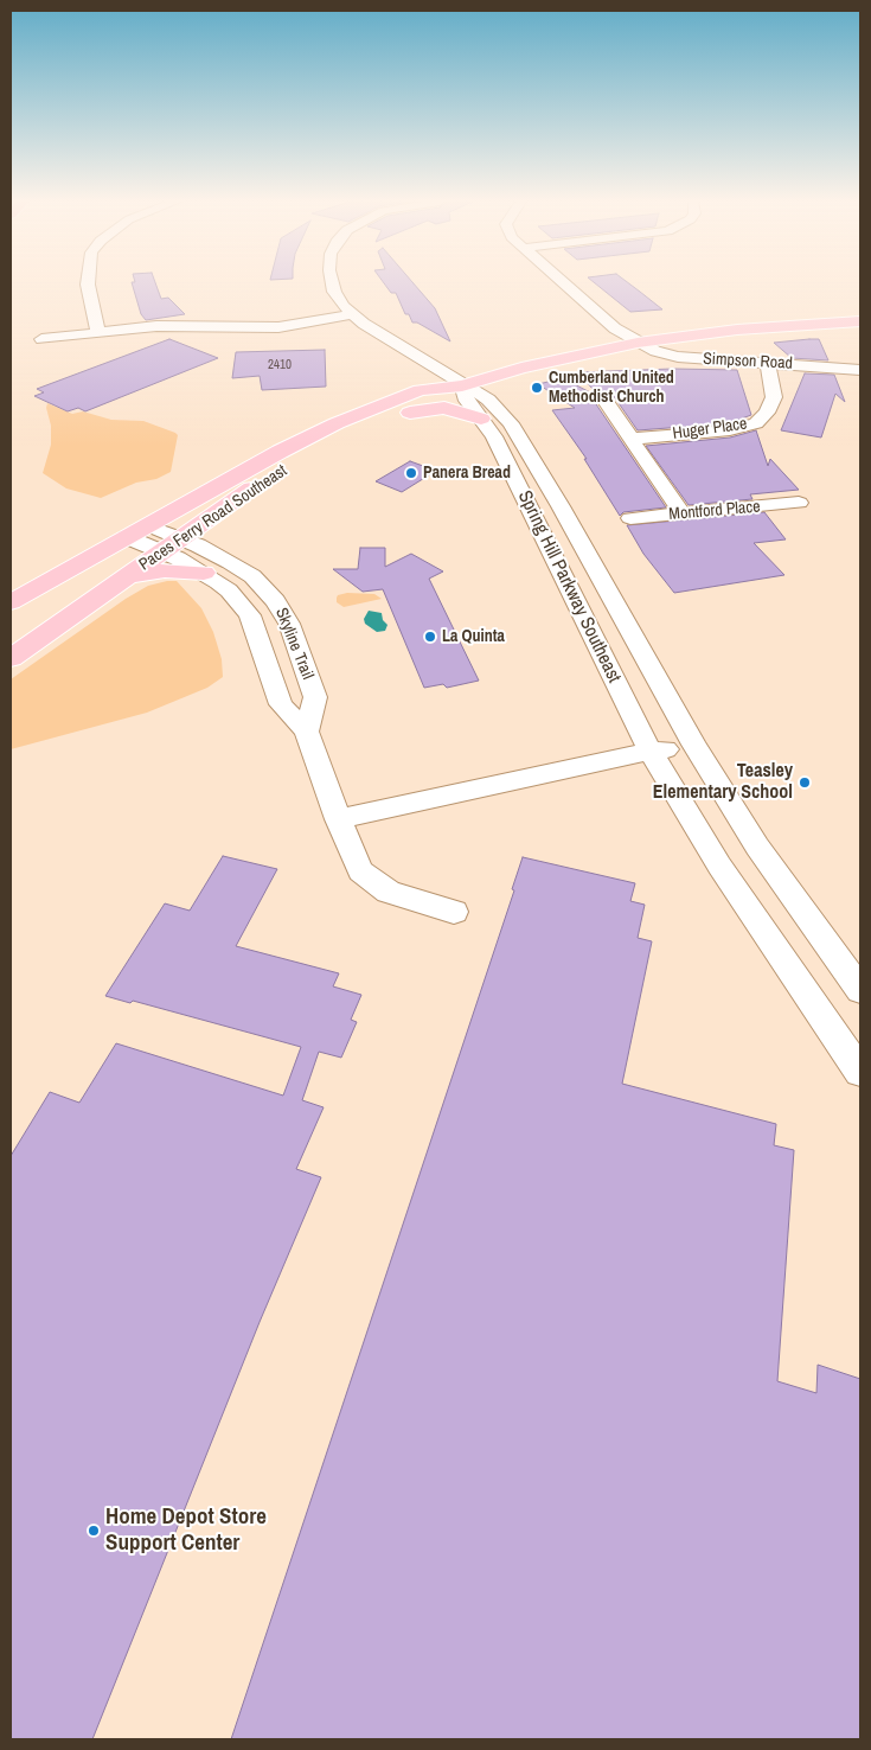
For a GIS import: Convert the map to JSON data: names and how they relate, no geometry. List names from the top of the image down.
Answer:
{
  "streets": {
    "main road": ["Paces Ferry Road Southeast"],
    "street": [
      "Simpson Road",
      "Huger Place",
      "Montford Place",
      "Spring Hill Parkway Southeast",
      "Skyline Trail"
    ]
  },
  "crossings": [
    ["Simpson Road", "Huger Place"],
    ["Simpson Road", "Paces Ferry Road Southeast"],
    ["Paces Ferry Road Southeast", "Spring Hill Parkway Southeast"],
    ["Paces Ferry Road Southeast", "Skyline Trail"]
  ],
  "places": [
    "Cumberland United Methodist Church",
    "Panera Bread",
    "La Quinta",
    "Teasley Elementary School",
    "Home Depot Store Support Center"
  ],
  "house_numbers": ["2410"]
}
